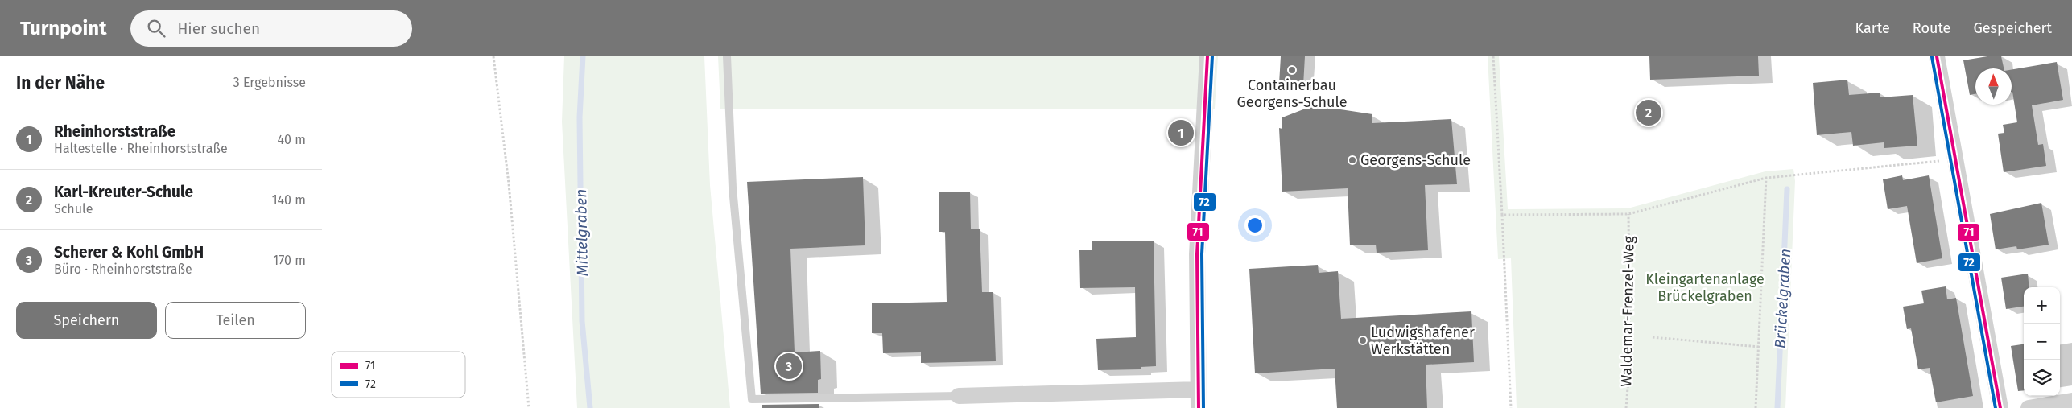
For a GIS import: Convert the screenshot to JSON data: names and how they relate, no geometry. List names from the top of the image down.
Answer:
{
  "streets": {
    "path": ["Waldemar-Frenzel-Weg"]
  },
  "water": ["Mittelgraben", "Brückelgraben"],
  "parks": ["Kleingartenanlage Brückelgraben"],
  "places": ["Containerbau Georgens-Schule", "Georgens-Schule", "Ludwigshafener Werkstätten"],
  "lines": ["transit line 71", "transit line 72"],
  "legend": ["71", "72"],
  "north": "top",
  "page": {
    "header": "Turnpoint",
    "search": "Hier suchen",
    "nav": ["Karte", "Route", "Gespeichert"],
    "heading": ["In der Nähe", "3 Ergebnisse"],
    "pins": ["2", "1", "3"],
    "list": [
      {
        "mark": "1",
        "name": "Rheinhorststraße",
        "note": "Haltestelle · Rheinhorststraße",
        "value": "40 m"
      },
      {
        "mark": "2",
        "name": "Karl-Kreuter-Schule",
        "note": "Schule",
        "value": "140 m"
      },
      {
        "mark": "3",
        "name": "Scherer & Kohl GmbH",
        "note": "Büro · Rheinhorststraße",
        "value": "170 m"
      }
    ],
    "map_buttons": ["+", "−"],
    "buttons": ["Speichern", "Teilen"]
  }
}
